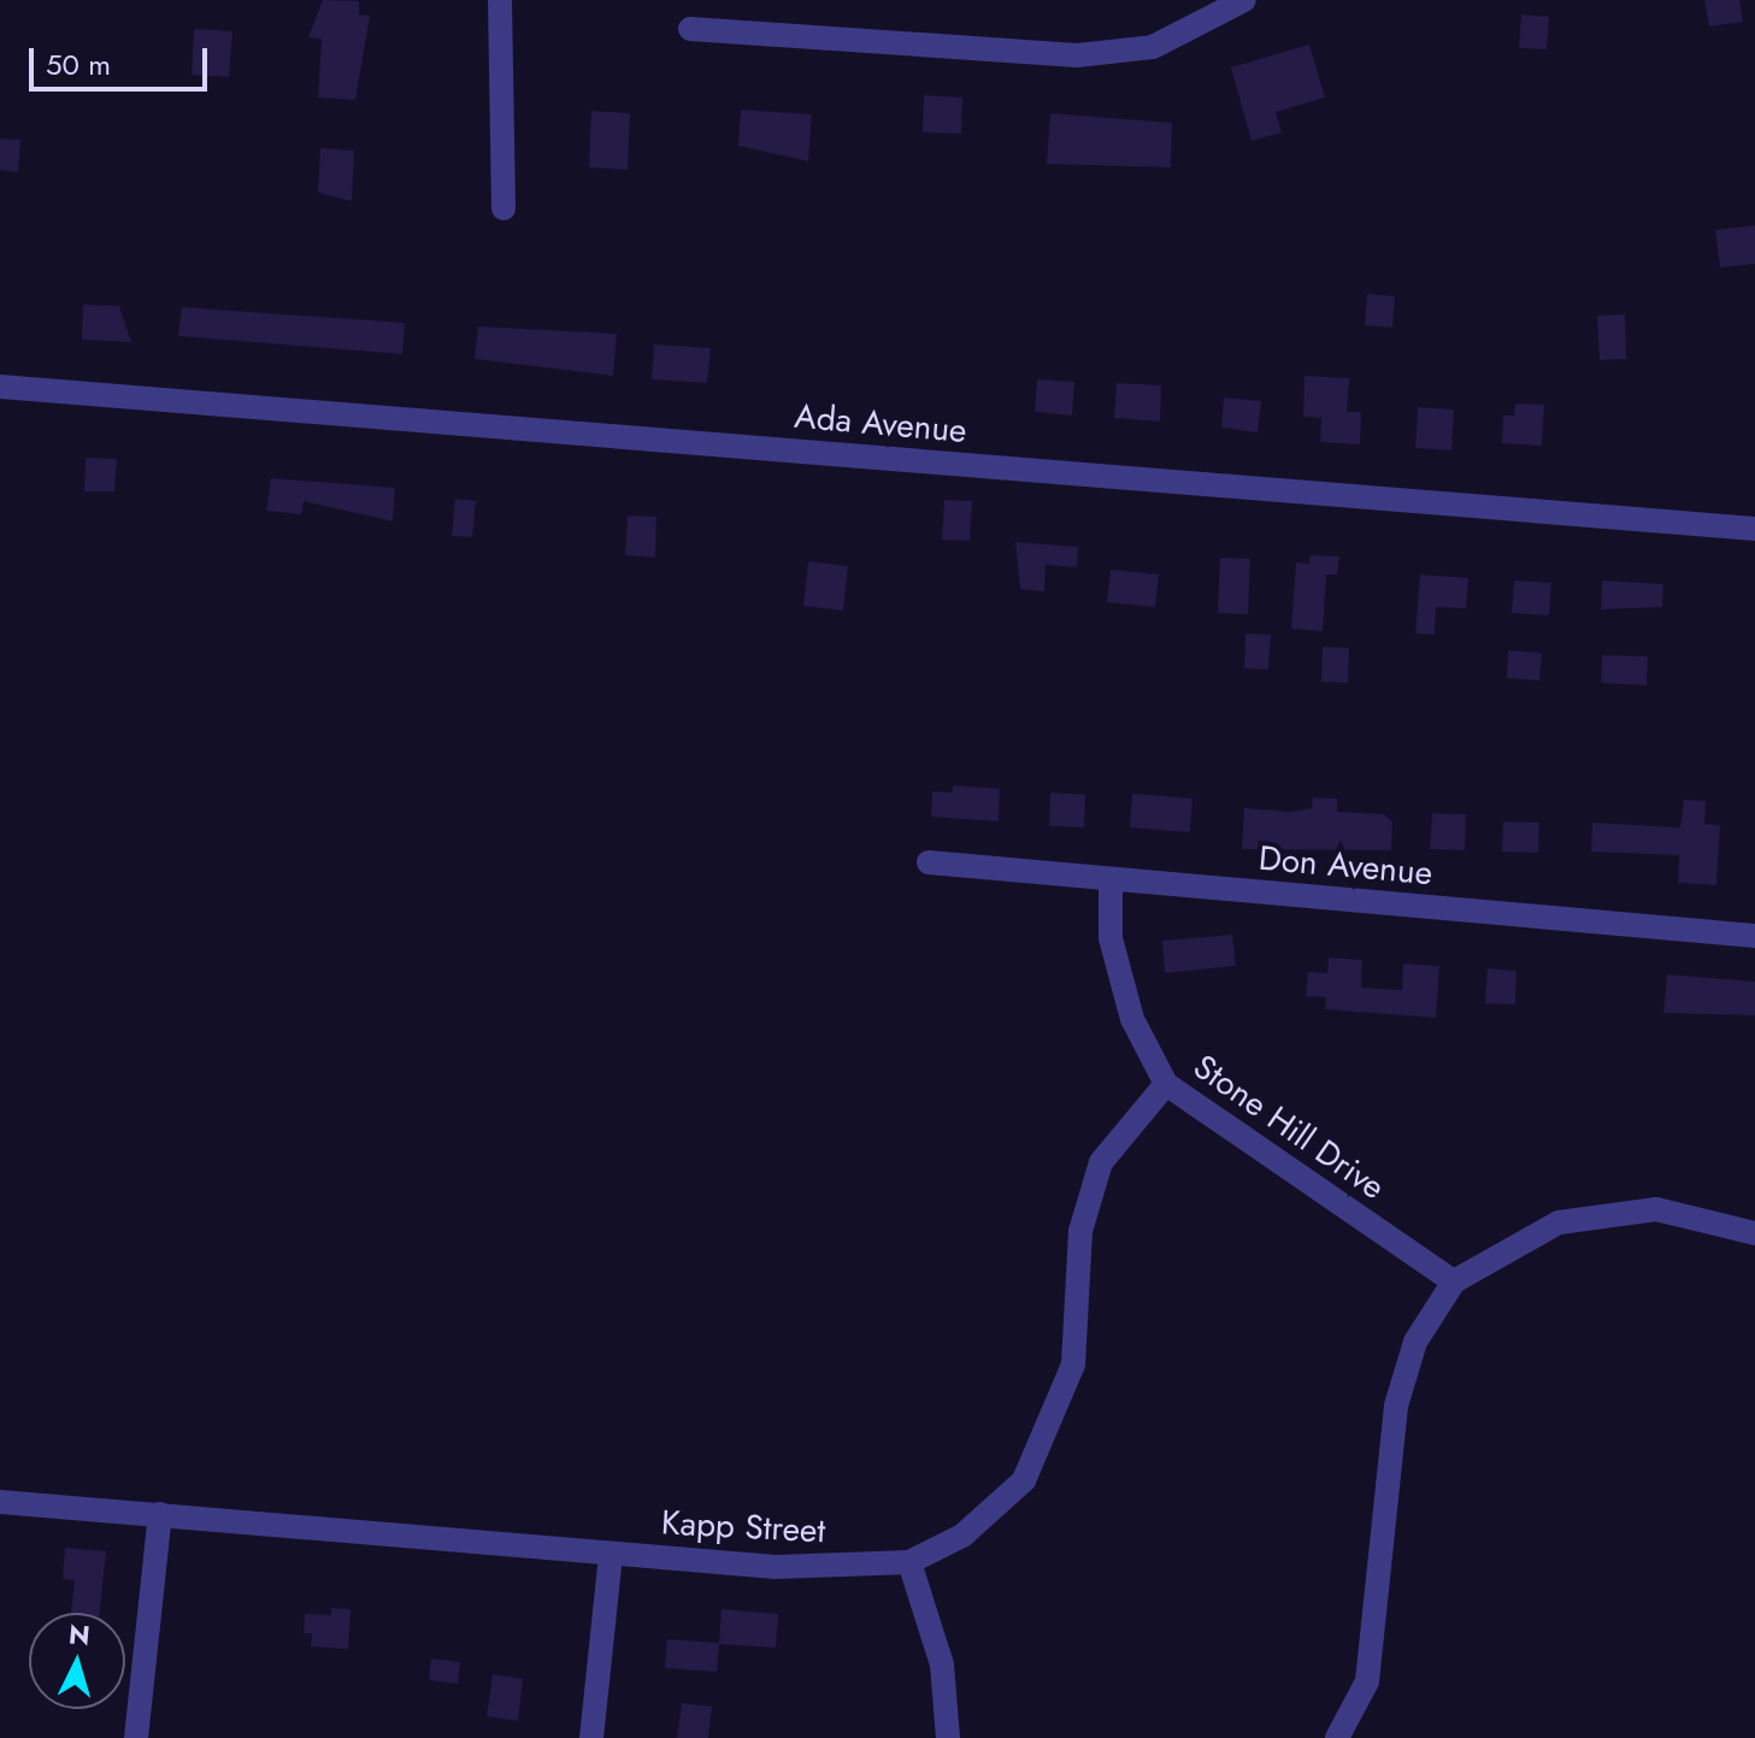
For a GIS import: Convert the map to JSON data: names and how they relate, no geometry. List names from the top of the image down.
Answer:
{
  "streets": {
    "street": [
      "Ada Avenue",
      "Don Avenue",
      "Stone Hill Drive",
      "Kapp Street"
    ]
  },
  "crossings": [
    ["Don Avenue", "Stone Hill Drive"],
    ["Stone Hill Drive", "Kapp Street"]
  ],
  "scale_bar": "50 m",
  "north": "top"
}
